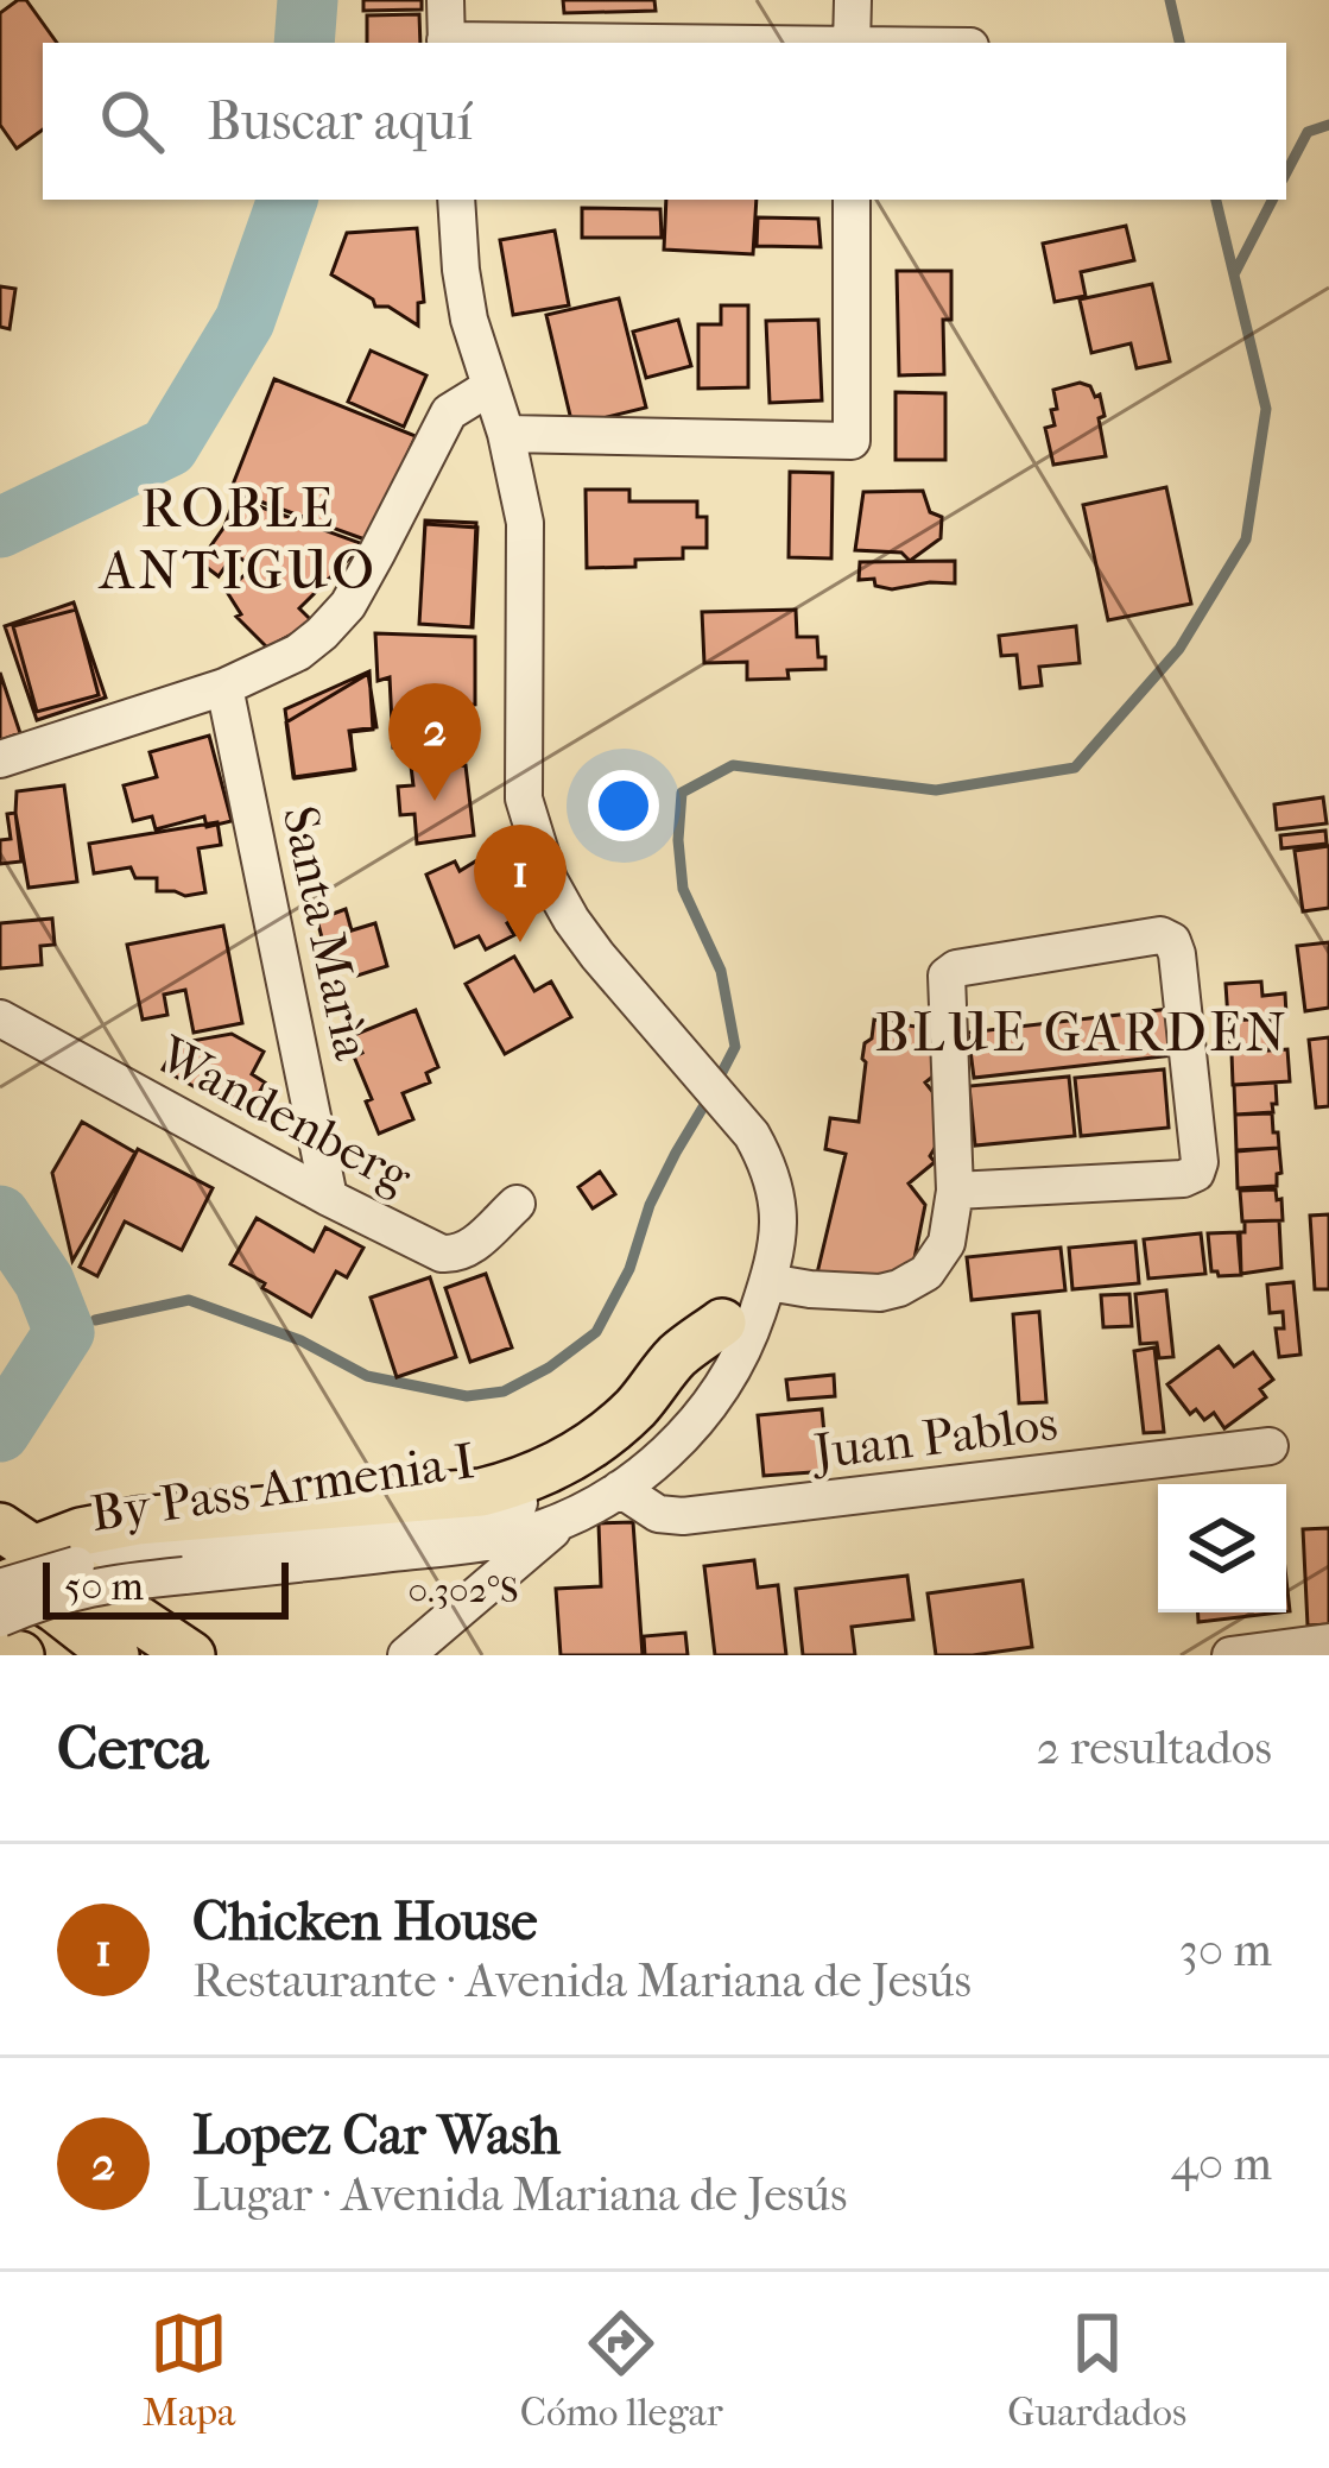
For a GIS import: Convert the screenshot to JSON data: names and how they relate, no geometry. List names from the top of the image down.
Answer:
{
  "streets": {
    "street": [
      "Santa Marìa",
      "Wandenberg",
      "Juan Pablos",
      "By Pass Armenia I"
    ]
  },
  "crossings": [
    ["Santa Marìa", "Wandenberg"],
    ["Juan Pablos", "By Pass Armenia I"]
  ],
  "districts": ["ROBLE ANTIGUO", "BLUE GARDEN"],
  "scale_bar": "50 m",
  "page": {
    "search": "Buscar aquí",
    "pins": ["2", "1"],
    "scale": "50 m",
    "heading": ["Cerca", "2 resultados"],
    "list": [
      {
        "mark": "1",
        "name": "Chicken House",
        "note": "Restaurante · Avenida Mariana de Jesús",
        "value": "30 m"
      },
      {
        "mark": "2",
        "name": "Lopez Car Wash",
        "note": "Lugar · Avenida Mariana de Jesús",
        "value": "40 m"
      }
    ],
    "nav": ["Mapa", "Cómo llegar", "Guardados"]
  },
  "coordinates": ["0.302°S"]
}
